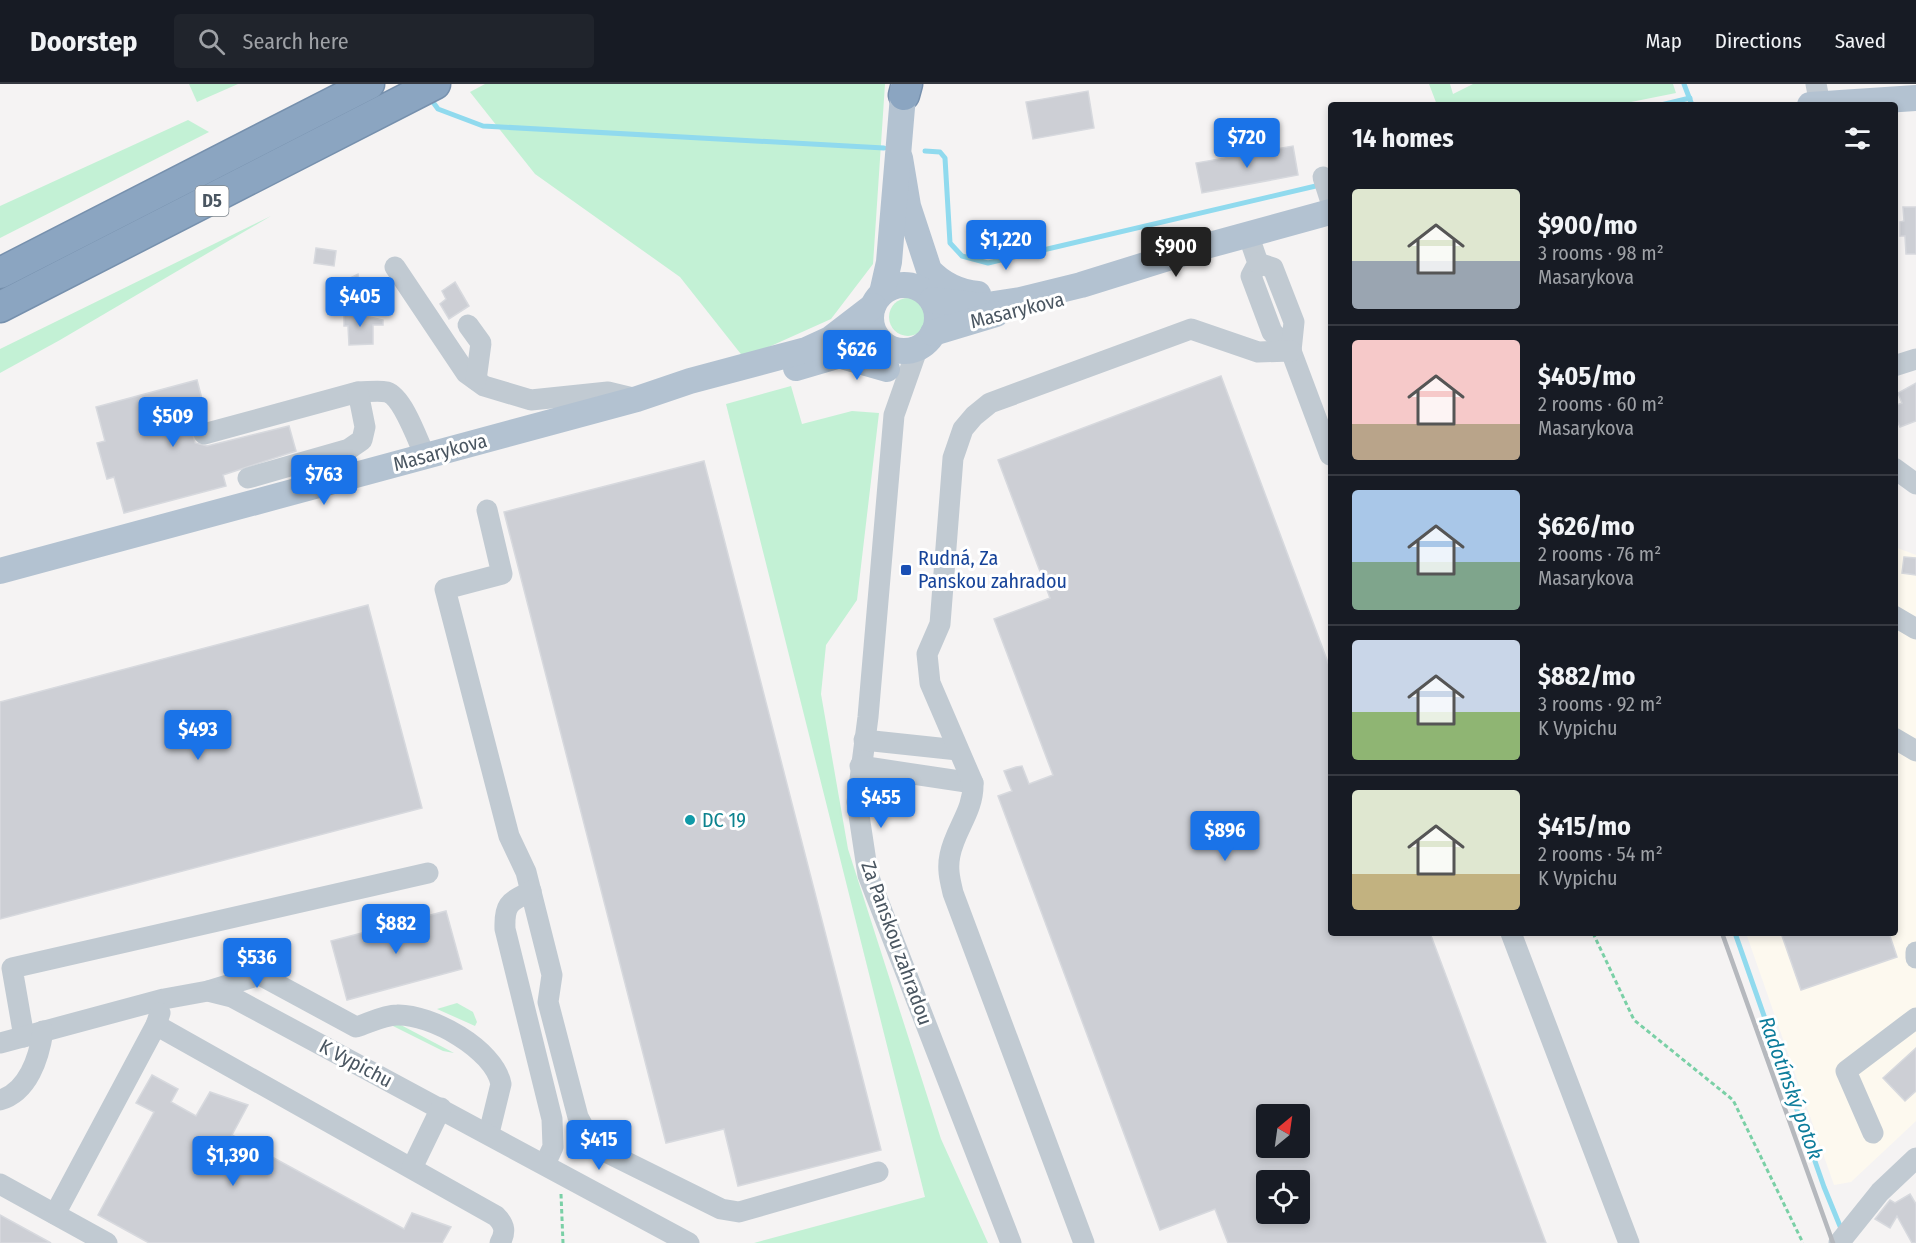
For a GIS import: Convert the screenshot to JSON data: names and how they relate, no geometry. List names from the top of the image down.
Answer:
{
  "streets": {
    "highway": ["D5"],
    "main road": ["Masarykova"],
    "street": ["Za Panskou zahradou", "K Vypichu"]
  },
  "crossings": [
    ["Masarykova", "Za Panskou zahradou"]
  ],
  "water": ["Radotínský potok"],
  "places": {
    "transit": ["Rudná, Za Panskou zahradou"],
    "other": ["DC 19"]
  },
  "north": "top right",
  "page": {
    "header": "Doorstep",
    "search": "Search here",
    "nav": ["Map", "Directions", "Saved"],
    "heading": "14 homes",
    "price": [
      "$720",
      "$1,220",
      "$900",
      "$405",
      "$626",
      "$509",
      "$763",
      "$493",
      "$455",
      "$896",
      "$882",
      "$536",
      "$415",
      "$1,390"
    ],
    "list": [
      {
        "name": "$900/mo",
        "note": "3 rooms · 98 m² · Masarykova"
      },
      {
        "name": "$405/mo",
        "note": "2 rooms · 60 m² · Masarykova"
      },
      {
        "name": "$626/mo",
        "note": "2 rooms · 76 m² · Masarykova"
      },
      {
        "name": "$882/mo",
        "note": "3 rooms · 92 m² · K Vypichu"
      },
      {
        "name": "$415/mo",
        "note": "2 rooms · 54 m² · K Vypichu"
      }
    ]
  }
}
